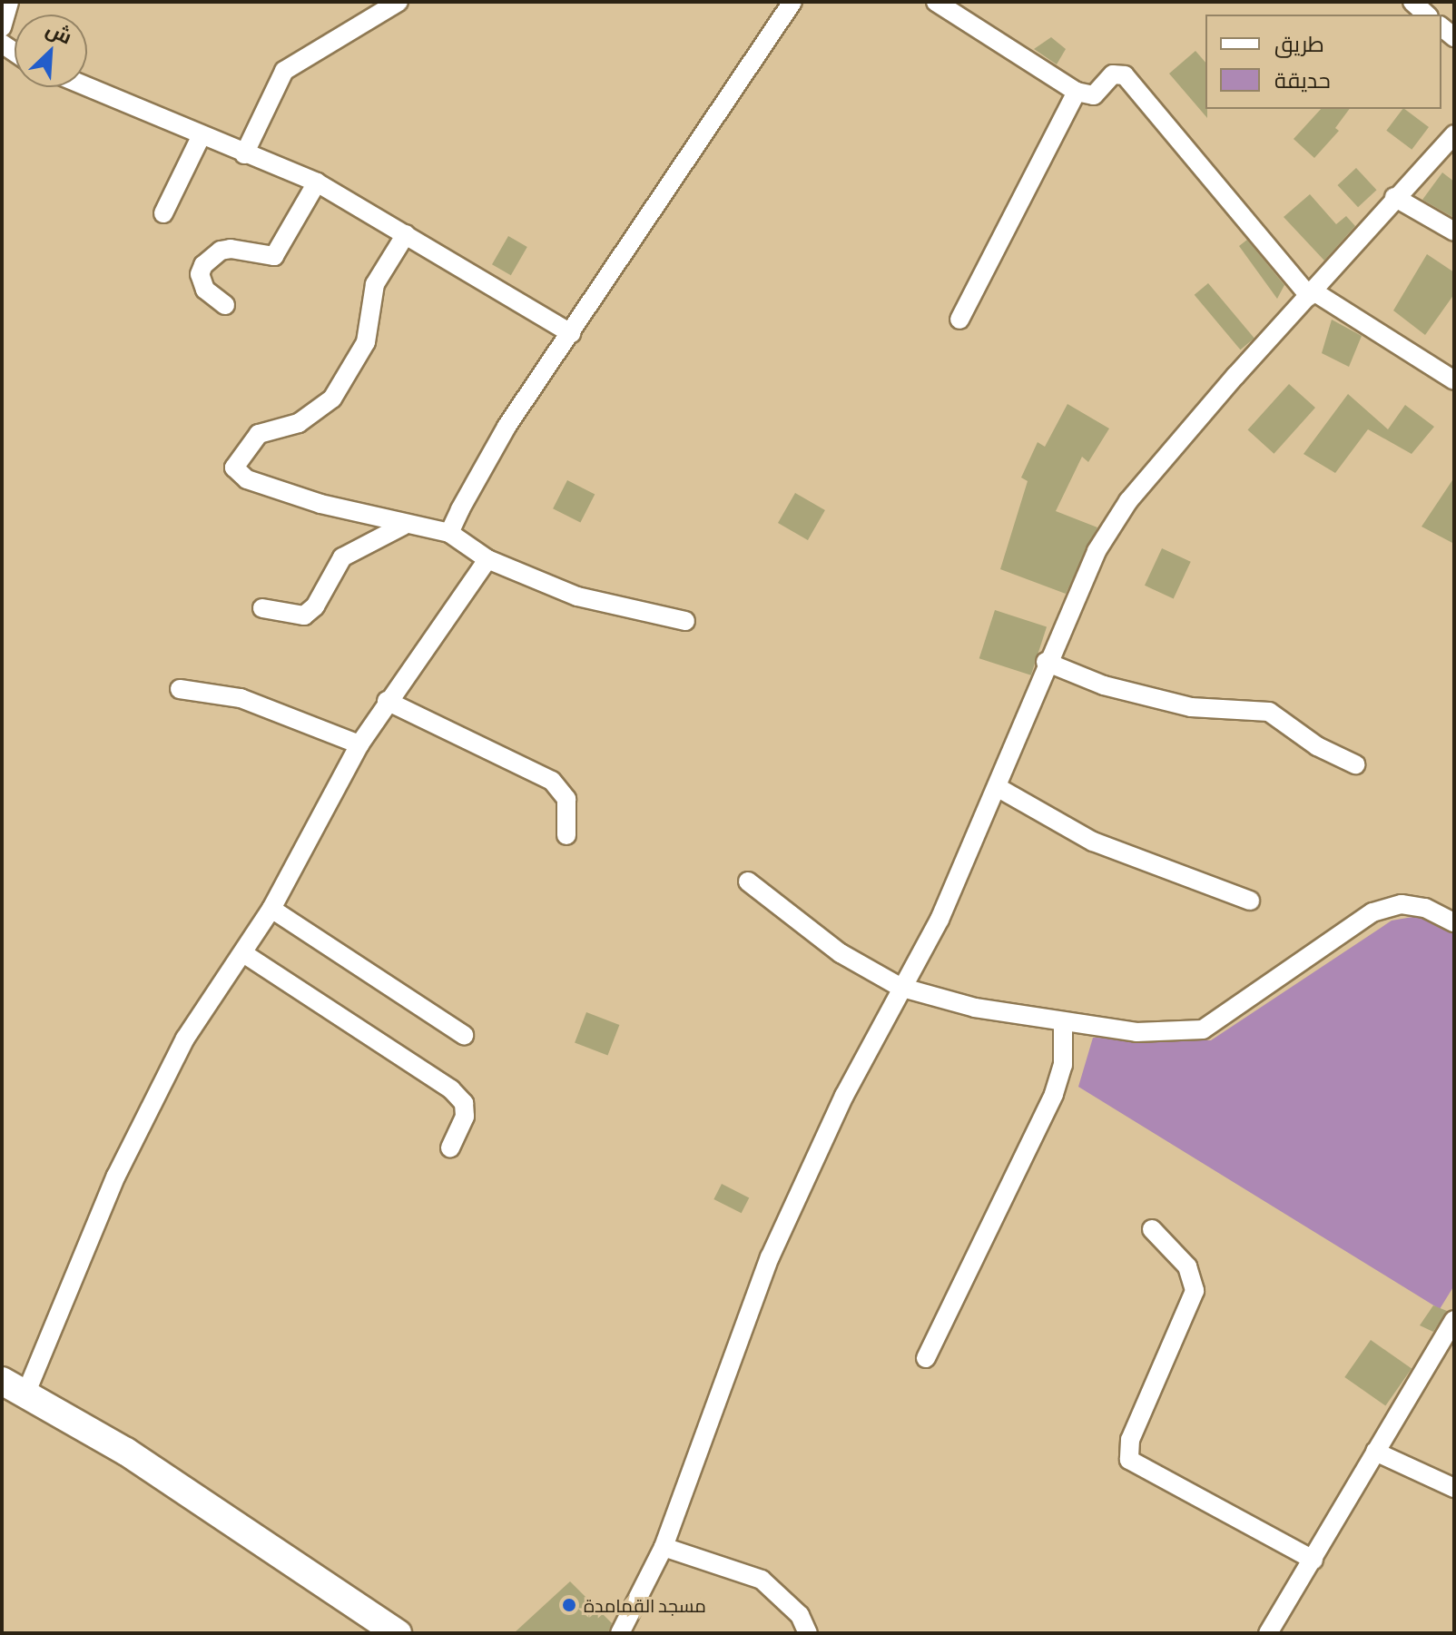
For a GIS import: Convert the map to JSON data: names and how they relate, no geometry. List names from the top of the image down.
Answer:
{
  "places": ["مسجد القمامدة"],
  "legend": ["طريق", "حديقة"],
  "north": "top right"
}
